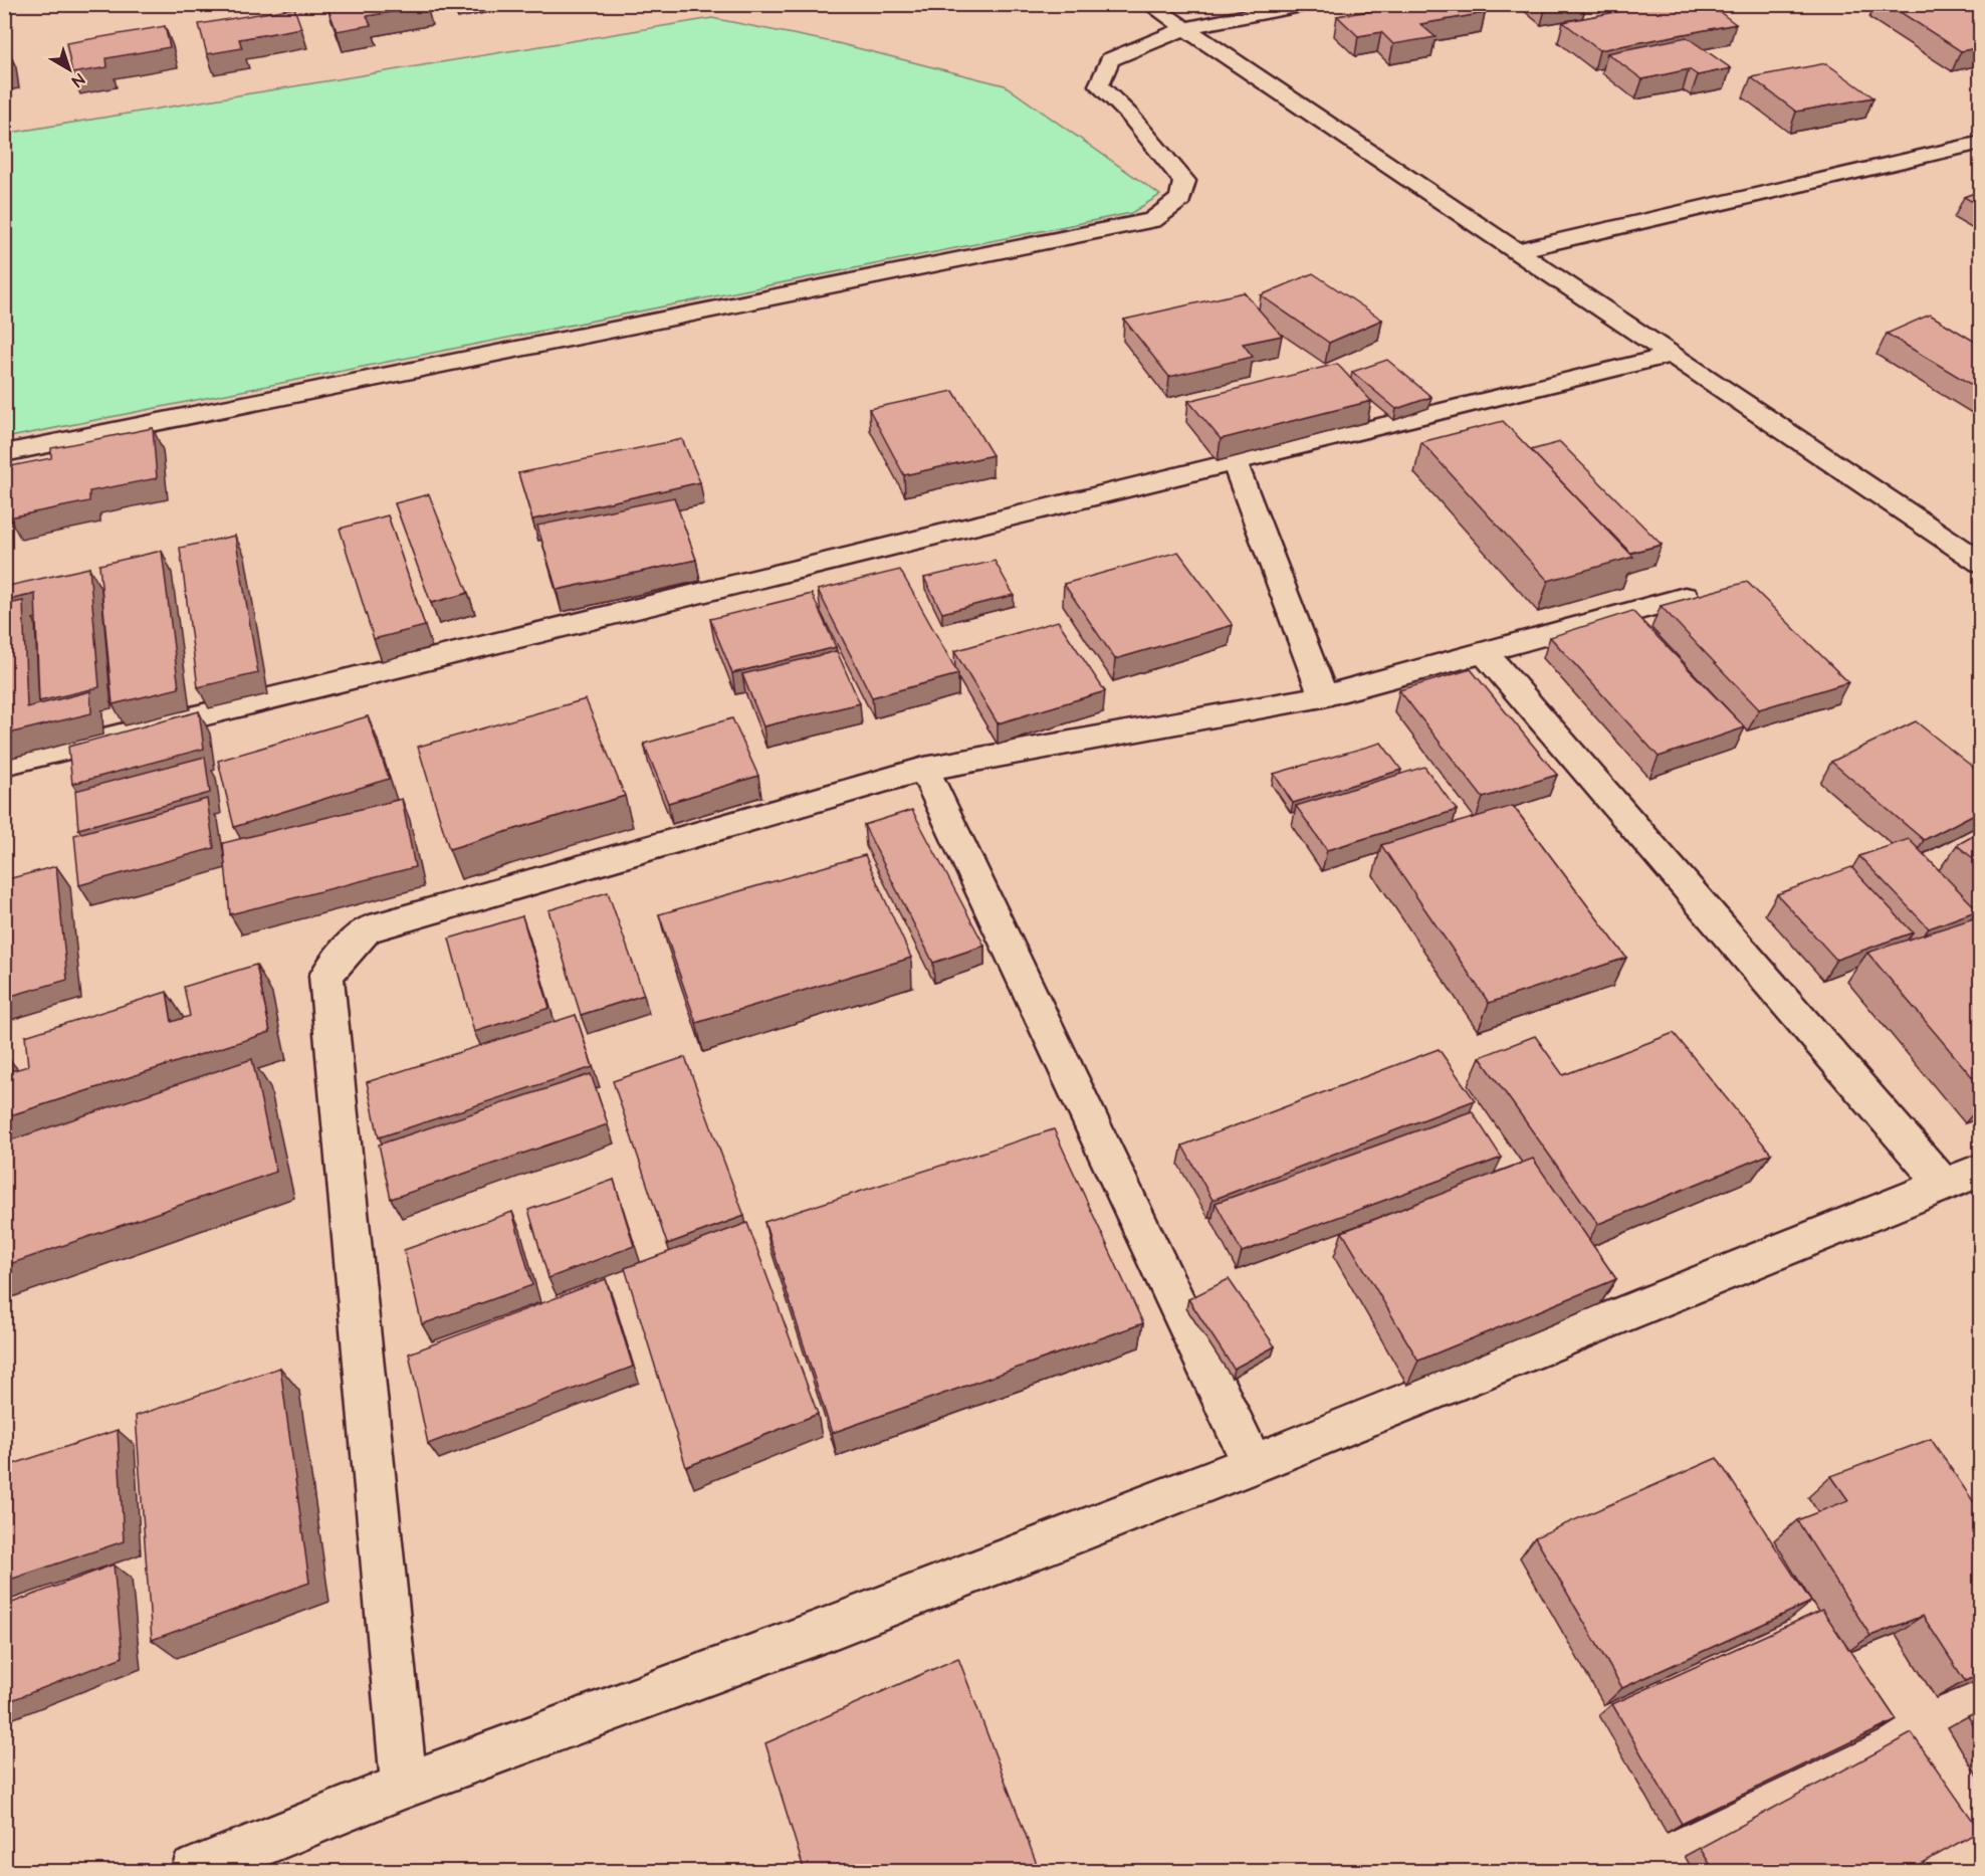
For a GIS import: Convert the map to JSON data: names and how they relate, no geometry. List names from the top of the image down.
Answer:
{
  "north": "bottom right"
}
